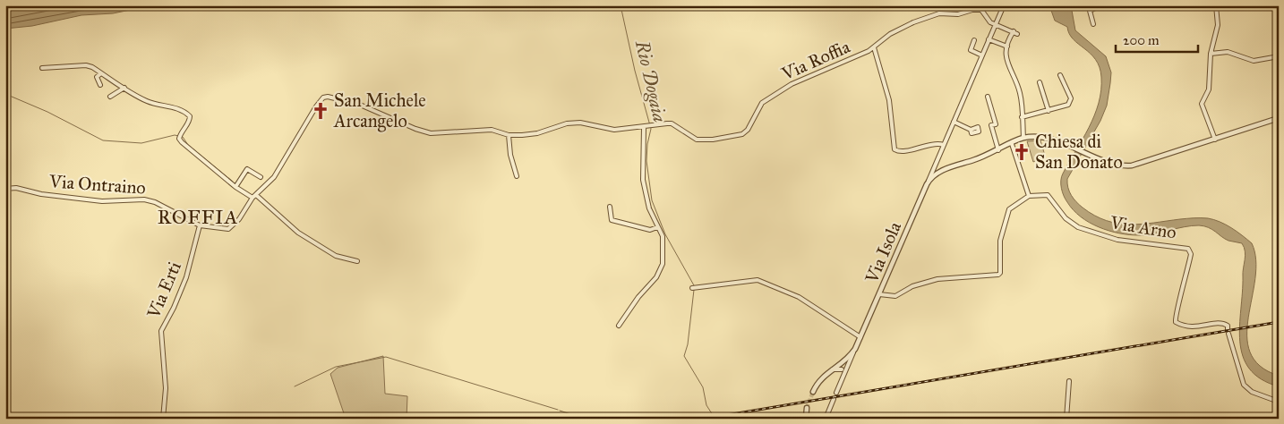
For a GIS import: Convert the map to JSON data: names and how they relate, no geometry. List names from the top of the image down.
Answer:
{
  "streets": {
    "street": [
      "Via Roffia",
      "Via Ontraino",
      "Via Arno",
      "Via Isola",
      "Via Erti"
    ]
  },
  "crossings": [
    ["Via Roffia", "Via Isola"],
    ["Via Ontraino", "Via Erti"]
  ],
  "districts": ["ROFFIA"],
  "water": ["Rio Dogaia"],
  "places": {
    "church": ["San Michele Arcangelo", "Chiesa di San Donato"]
  },
  "scale_bar": "200 m"
}
